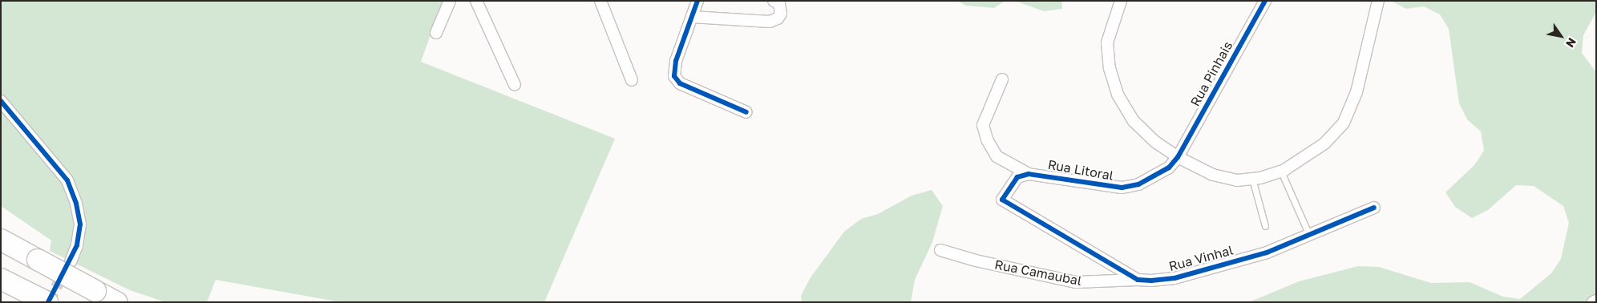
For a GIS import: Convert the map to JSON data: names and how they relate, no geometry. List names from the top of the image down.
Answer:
{
  "streets": {
    "street": [
      "Rua Pinhais",
      "Rua Litoral",
      "Rua Vinhal",
      "Rua Camaubal"
    ]
  },
  "crossings": [
    ["Rua Pinhais", "Rua Litoral"],
    ["Rua Litoral", "Rua Vinhal"],
    ["Rua Litoral", "Rua Camaubal"],
    ["Rua Vinhal", "Rua Camaubal"]
  ],
  "north": "bottom right"
}
